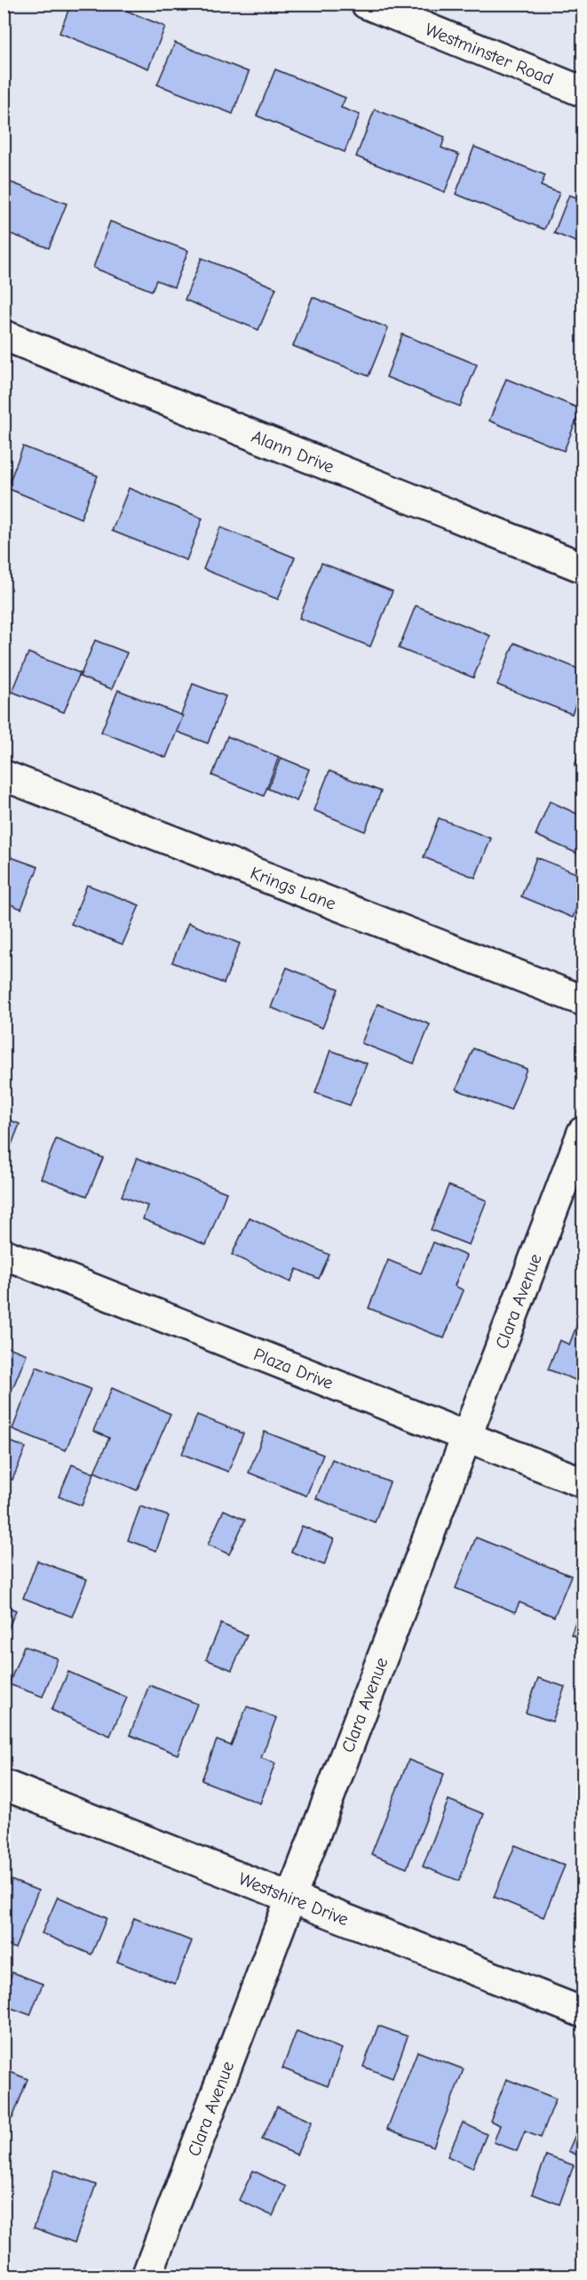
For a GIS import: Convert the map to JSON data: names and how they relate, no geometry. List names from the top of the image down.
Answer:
{
  "streets": {
    "street": [
      "Westminster Road",
      "Alann Drive",
      "Krings Lane",
      "Clara Avenue",
      "Plaza Drive",
      "Westshire Drive"
    ]
  },
  "crossings": [
    ["Clara Avenue", "Plaza Drive"],
    ["Clara Avenue", "Westshire Drive"]
  ]
}
